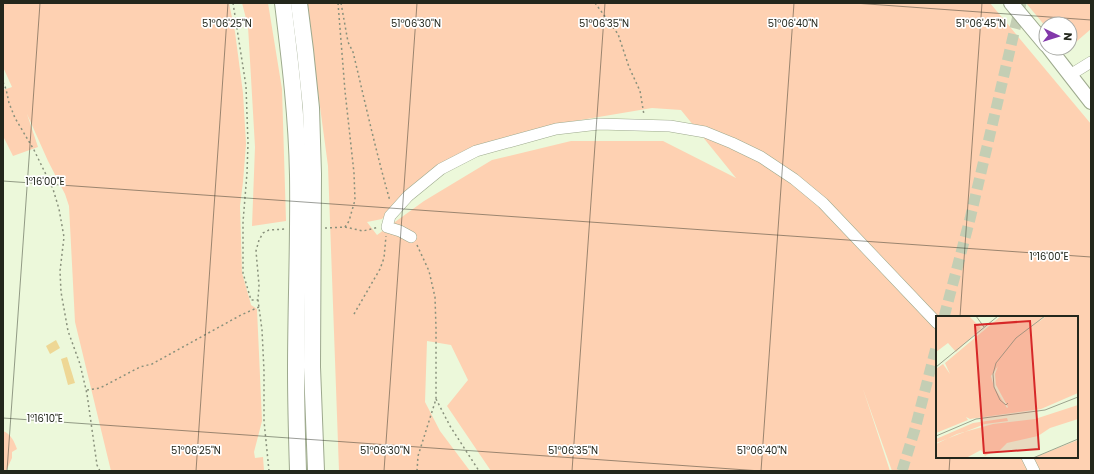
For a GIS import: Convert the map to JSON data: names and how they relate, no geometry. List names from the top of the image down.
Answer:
{
  "north": "right",
  "coordinates": [
    "51°06'25\"N",
    "51°06'30\"N",
    "51°06'35\"N",
    "51°06'40\"N",
    "51°06'45\"N",
    "1°16'00\"E",
    "1°16'10\"E"
  ]
}
